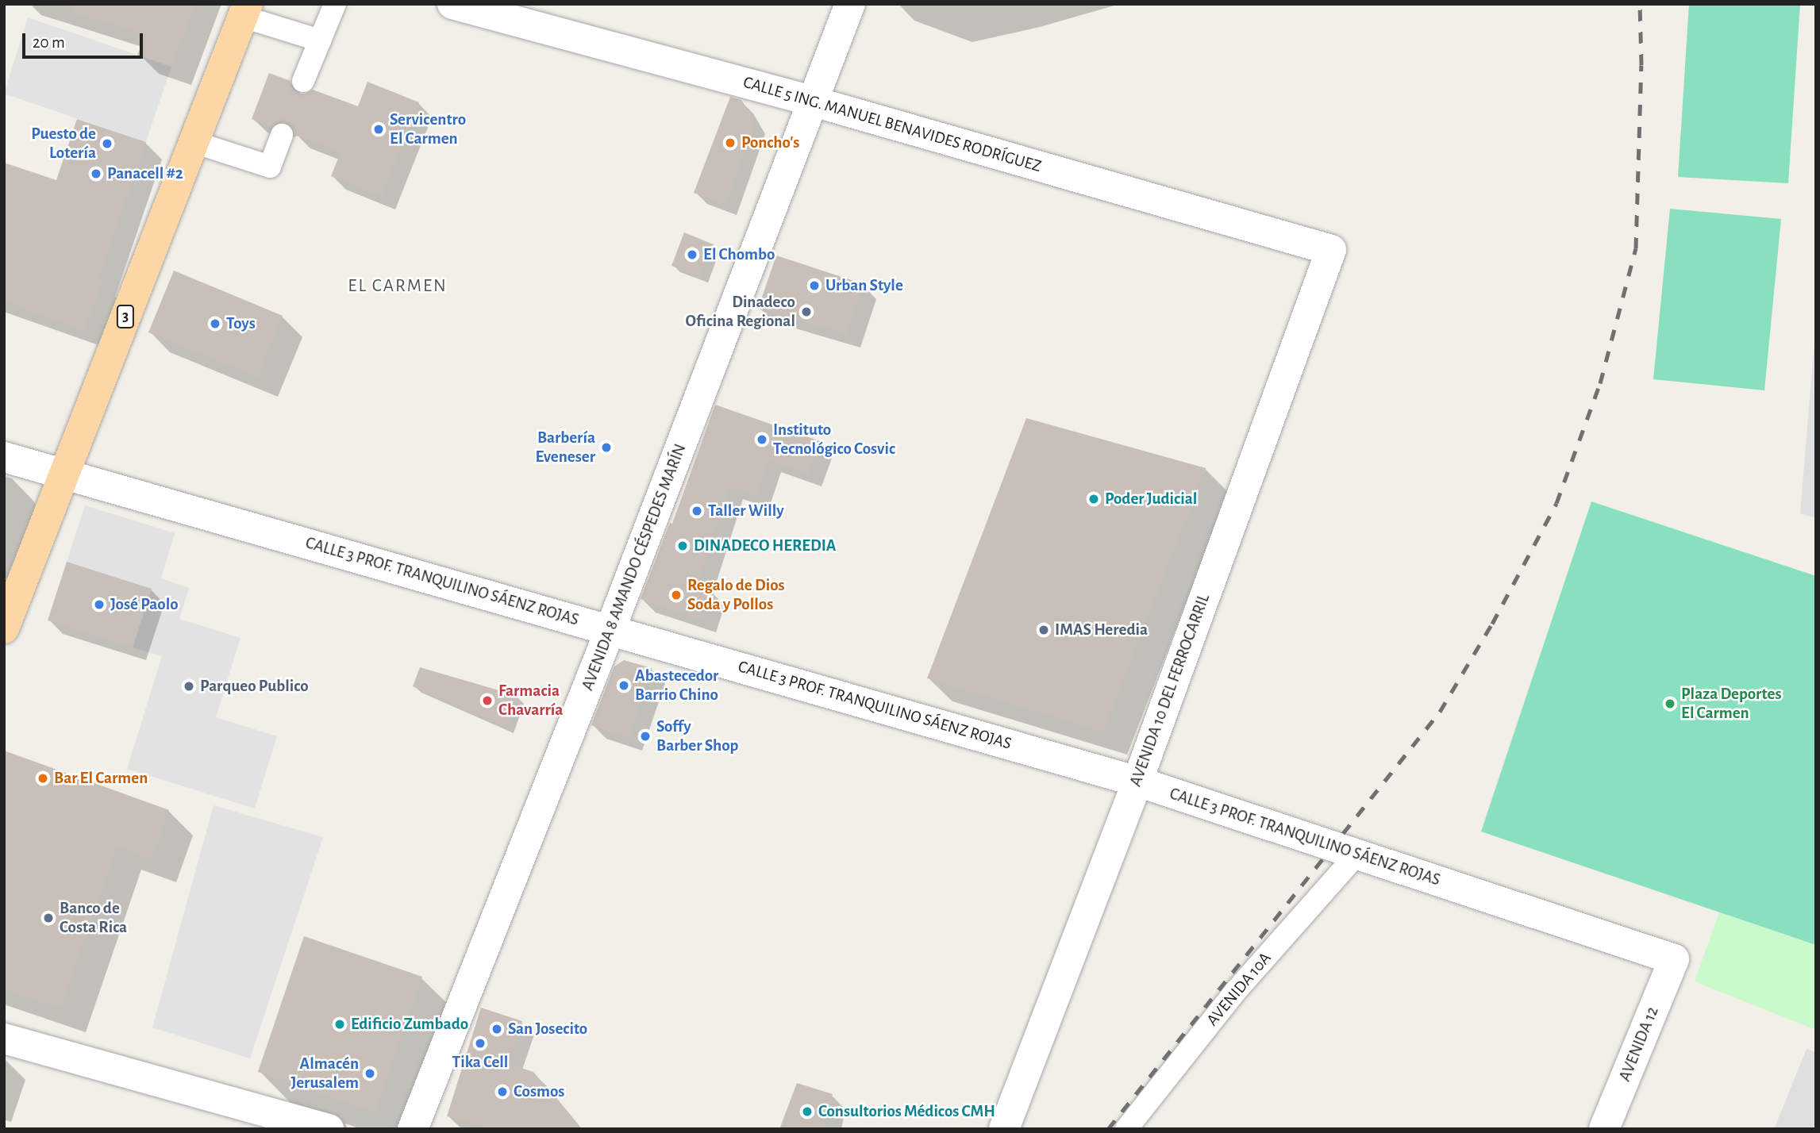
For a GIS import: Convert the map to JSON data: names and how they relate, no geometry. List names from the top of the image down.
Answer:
{
  "streets": {
    "main road": ["3"],
    "street": [
      "CALLE 5 ING. MANUEL BENAVIDES RODRÍGUEZ",
      "AVENIDA 8 AMANDO CÉSPEDES MARÍN",
      "CALLE 3 PROF. TRANQUILINO SÁENZ ROJAS",
      "AVENIDA 10 DEL FERROCARRIL",
      "AVENIDA 12"
    ],
    "lane": ["AVENIDA 10A"]
  },
  "crossings": [
    ["CALLE 5 ING. MANUEL BENAVIDES RODRÍGUEZ", "AVENIDA 8 AMANDO CÉSPEDES MARÍN"],
    ["CALLE 5 ING. MANUEL BENAVIDES RODRÍGUEZ", "AVENIDA 10 DEL FERROCARRIL"],
    ["3", "CALLE 3 PROF. TRANQUILINO SÁENZ ROJAS"],
    ["AVENIDA 8 AMANDO CÉSPEDES MARÍN", "CALLE 3 PROF. TRANQUILINO SÁENZ ROJAS"],
    ["CALLE 3 PROF. TRANQUILINO SÁENZ ROJAS", "AVENIDA 10 DEL FERROCARRIL"],
    ["CALLE 3 PROF. TRANQUILINO SÁENZ ROJAS", "AVENIDA 10A"],
    ["CALLE 3 PROF. TRANQUILINO SÁENZ ROJAS", "AVENIDA 12"]
  ],
  "districts": ["EL CARMEN"],
  "places": [
    "Servicentro El Carmen",
    "Poncho's",
    "Puesto de Lotería",
    "Panacell #2",
    "El Chombo",
    "Urban Style",
    "Dinadeco Oficina Regional",
    "Toys",
    "Instituto Tecnológico Cosvic",
    "Barbería Eveneser",
    "Poder Judicial",
    "Taller Willy",
    "DINADECO HEREDIA",
    "Regalo de Dios Soda y Pollos",
    "José Paolo",
    "IMAS Heredia",
    "Abastecedor Barrio Chino",
    "Parqueo Publico",
    "Farmacia Chavarría",
    "Plaza Deportes El Carmen",
    "Soffy Barber Shop",
    "Bar El Carmen",
    "Banco de Costa Rica",
    "Edificio Zumbado",
    "San Josecito",
    "Tika Cell",
    "Almacén Jerusalem",
    "Cosmos",
    "Consultorios Médicos CMH"
  ],
  "scale_bar": "20 m"
}
